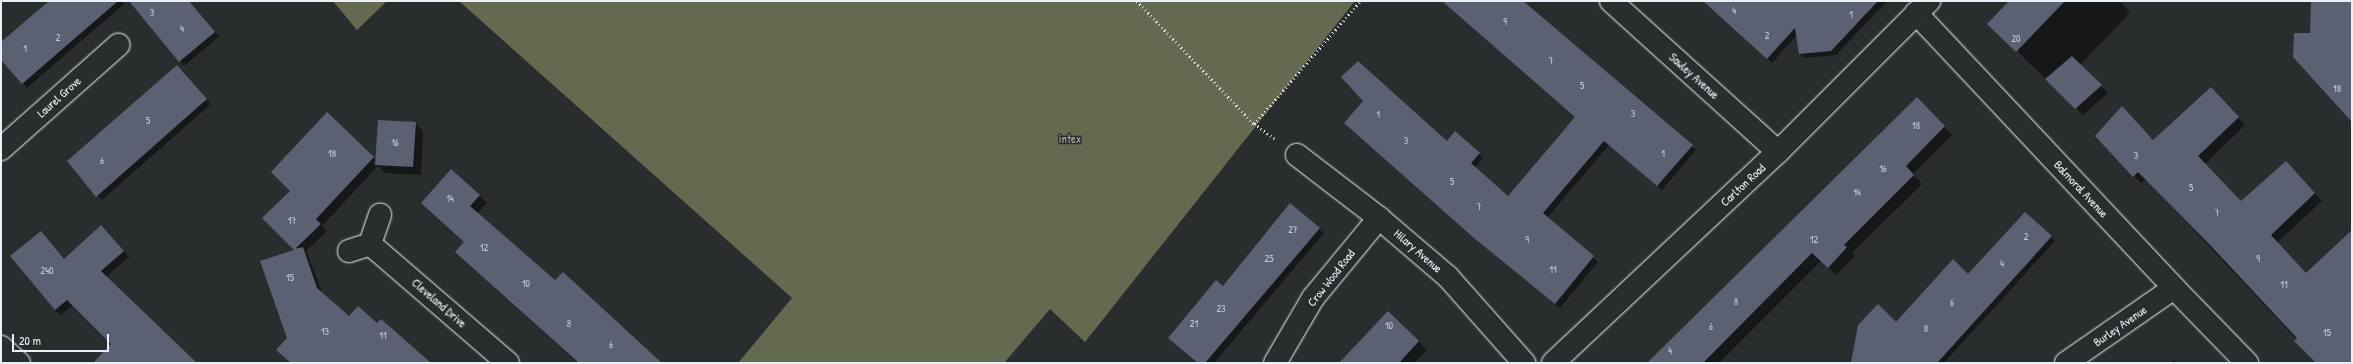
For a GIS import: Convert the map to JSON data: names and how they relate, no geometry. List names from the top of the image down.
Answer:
{
  "streets": {
    "street": [
      "Sawley Avenue",
      "Laurel Grove",
      "Carlton Road",
      "Balmoral Avenue",
      "Hilary Avenue",
      "Crow Wood Road",
      "Cleveland Drive",
      "Burley Avenue"
    ]
  },
  "crossings": [
    ["Sawley Avenue", "Carlton Road"],
    ["Carlton Road", "Balmoral Avenue"],
    ["Balmoral Avenue", "Burley Avenue"],
    ["Hilary Avenue", "Crow Wood Road"]
  ],
  "parks": ["intex"],
  "house_numbers": [
    "4",
    "3",
    "1",
    "9",
    "4",
    "2",
    "2",
    "20",
    "1",
    "7",
    "5",
    "18",
    "3",
    "1",
    "5",
    "18",
    "3",
    "16",
    "18",
    "1",
    "3",
    "6",
    "16",
    "5",
    "5",
    "14",
    "14",
    "7",
    "7",
    "17",
    "27",
    "2",
    "9",
    "12",
    "12",
    "25",
    "9",
    "4",
    "11",
    "240",
    "15",
    "10",
    "11",
    "8",
    "6",
    "23",
    "8",
    "21",
    "10",
    "6",
    "8",
    "13",
    "15",
    "11",
    "6",
    "4"
  ],
  "scale_bar": "20 m"
}
